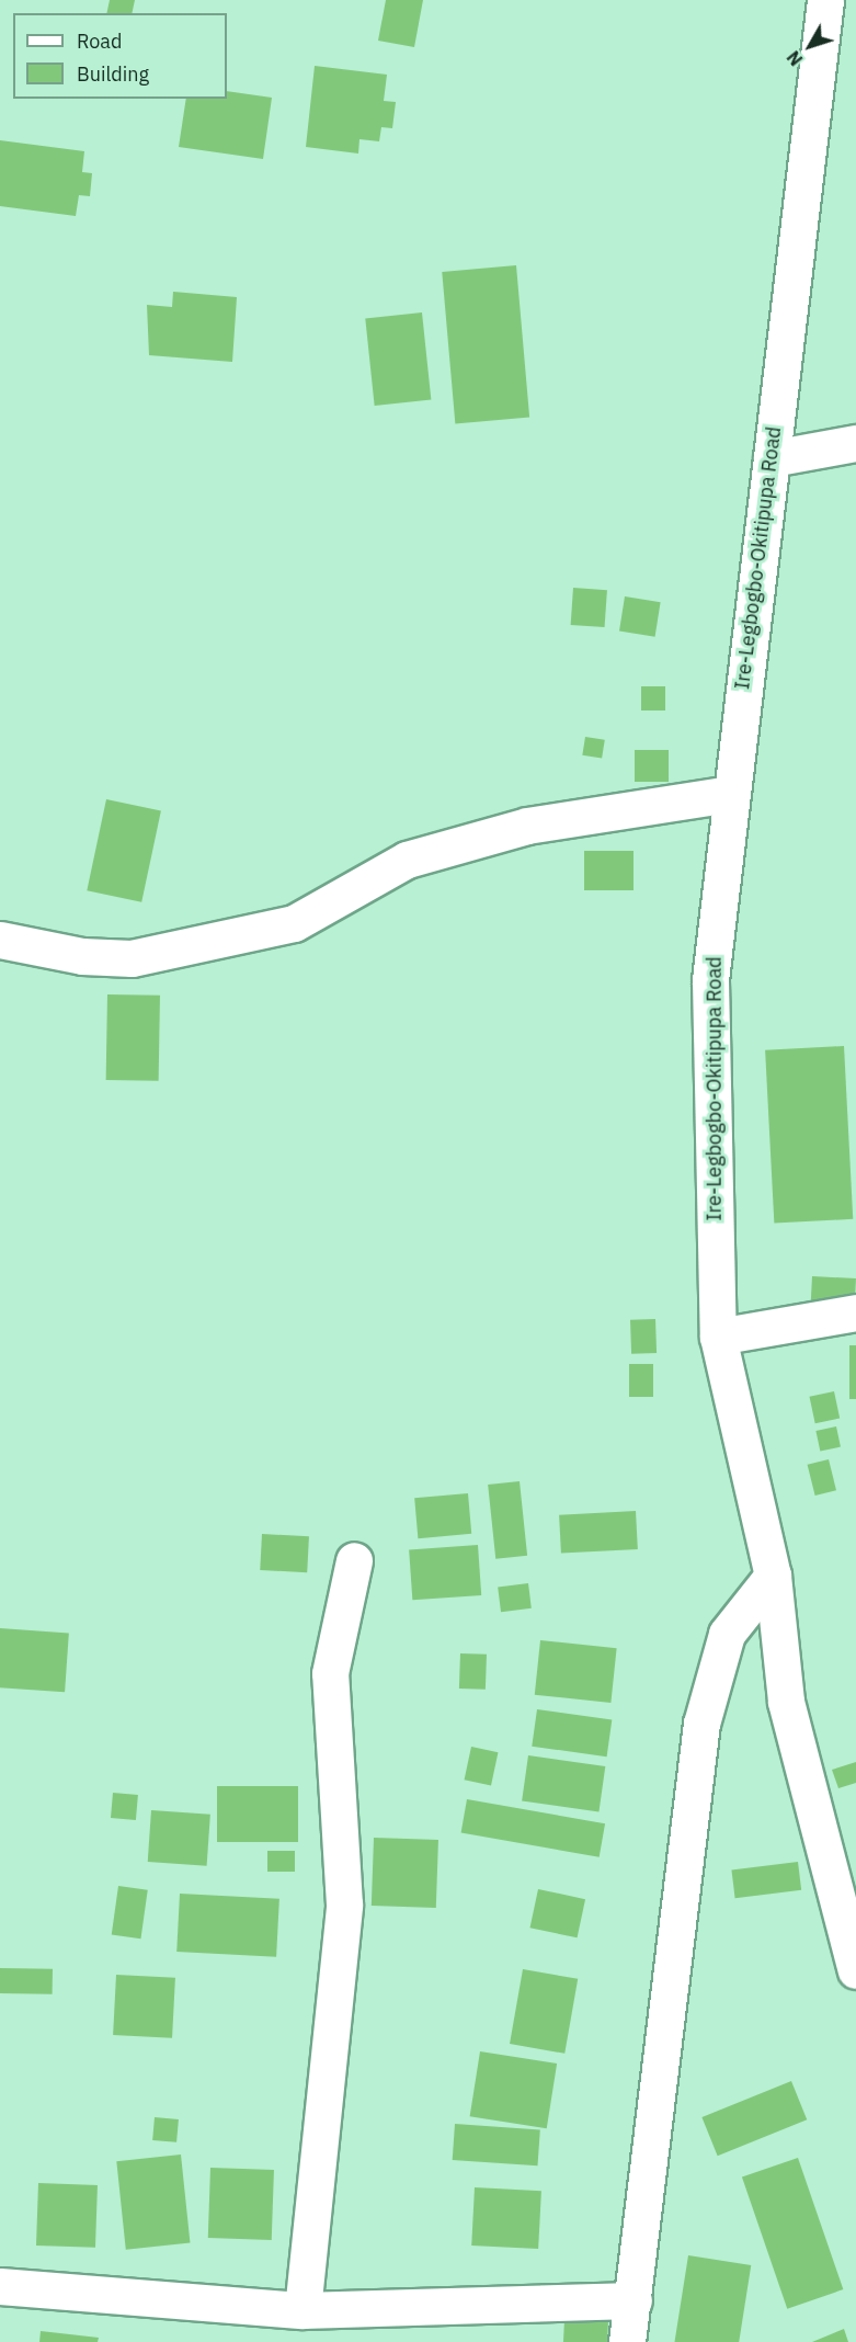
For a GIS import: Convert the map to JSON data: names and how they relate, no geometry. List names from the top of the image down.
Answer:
{
  "streets": {
    "street": ["Ire-Legbogbo-Okitipupa Road"]
  },
  "legend": ["Road", "Building"],
  "north": "bottom left"
}
